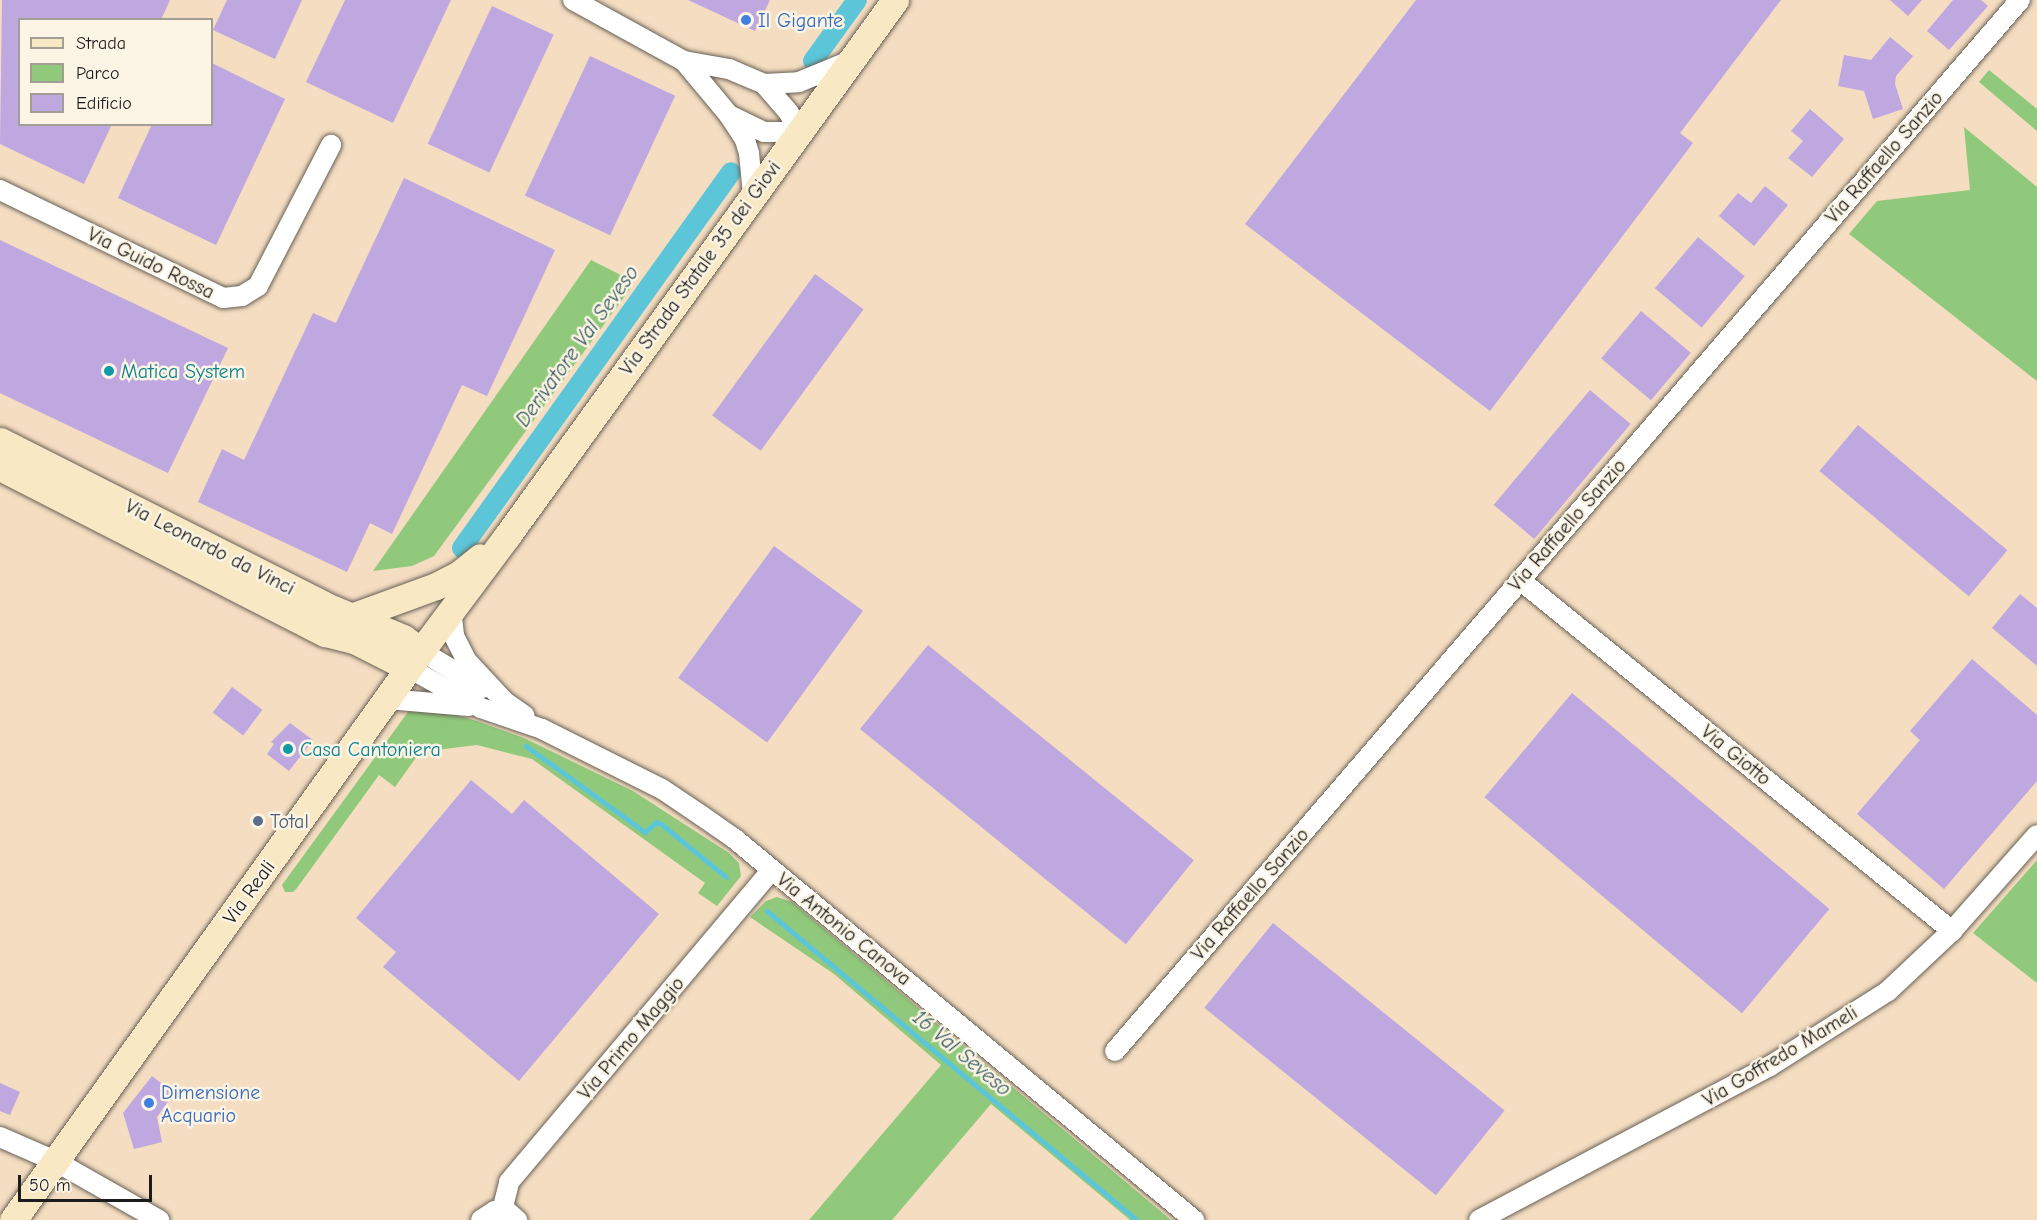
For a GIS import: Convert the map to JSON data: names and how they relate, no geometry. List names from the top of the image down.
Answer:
{
  "streets": {
    "main road": ["Via Strada Statale 35 dei Giovi", "Via Leonardo da Vinci", "Via Reali"],
    "street": [
      "Via Raffaello Sanzio",
      "Via Guido Rossa",
      "Via Giotto",
      "Via Antonio Canova",
      "Via Primo Maggio",
      "Via Goffredo Mameli"
    ]
  },
  "crossings": [
    ["Via Raffaello Sanzio", "Via Giotto"],
    ["Via Strada Statale 35 dei Giovi", "Via Reali"],
    ["Via Leonardo da Vinci", "Via Reali"],
    ["Via Leonardo da Vinci", "Via Antonio Canova"],
    ["Via Giotto", "Via Goffredo Mameli"],
    ["Via Reali", "Via Antonio Canova"],
    ["Via Antonio Canova", "Via Primo Maggio"]
  ],
  "water": ["Derivatore Val Seveso", "16 Val Seveso"],
  "places": [
    "Il Gigante",
    "Matica System",
    "Casa Cantoniera",
    "Total",
    "Dimensione Acquario"
  ],
  "legend": ["Strada", "Parco", "Edificio"],
  "scale_bar": "50 m"
}
